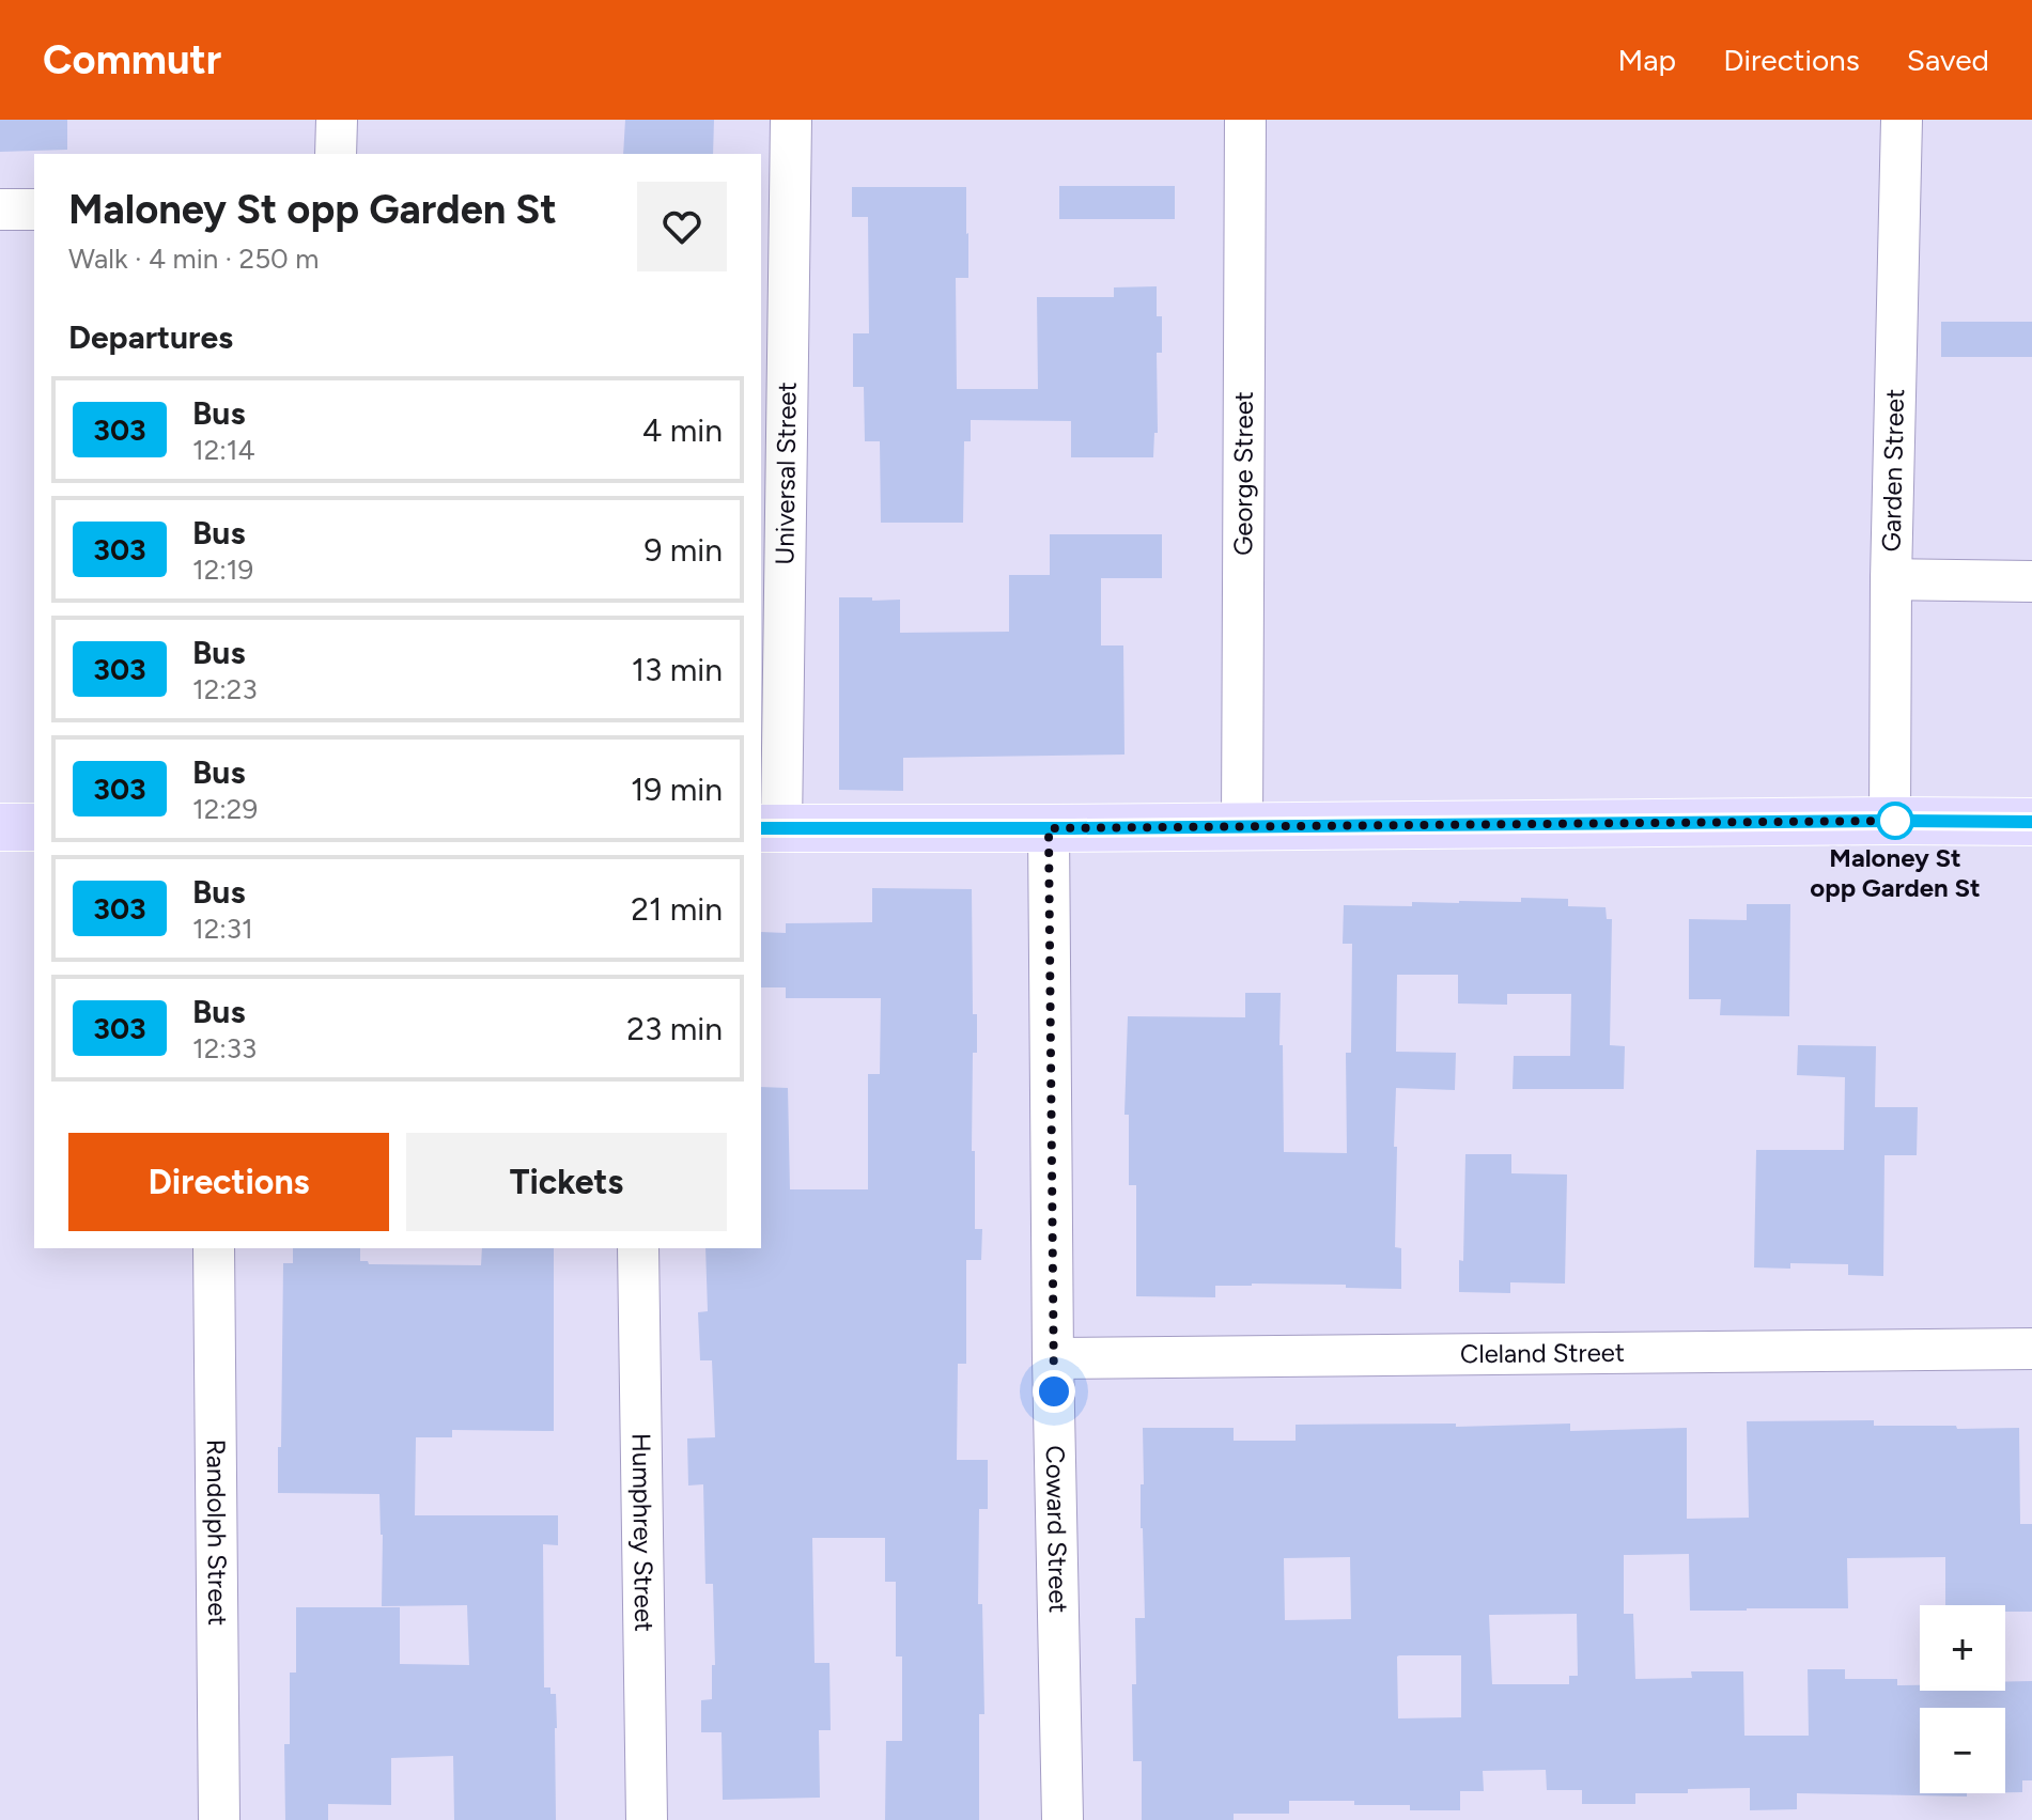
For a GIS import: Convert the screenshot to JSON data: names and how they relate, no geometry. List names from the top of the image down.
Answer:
{
  "streets": {
    "street": [
      "Garden Street",
      "Universal Street",
      "George Street",
      "Cleland Street",
      "Coward Street",
      "Randolph Street",
      "Humphrey Street"
    ]
  },
  "crossings": [
    ["Cleland Street", "Coward Street"]
  ],
  "places": ["Maloney St opp Garden St"],
  "lines": ["bus line 303"],
  "page": {
    "header": "Commutr",
    "nav": ["Map", "Directions", "Saved"],
    "heading": [
      ["Maloney St opp Garden St", "Walk · 4 min · 250 m"],
      "Departures"
    ],
    "list": [
      {
        "mark": "303",
        "name": "Bus",
        "note": "12:14",
        "value": "4 min"
      },
      {
        "mark": "303",
        "name": "Bus",
        "note": "12:19",
        "value": "9 min"
      },
      {
        "mark": "303",
        "name": "Bus",
        "note": "12:23",
        "value": "13 min"
      },
      {
        "mark": "303",
        "name": "Bus",
        "note": "12:29",
        "value": "19 min"
      },
      {
        "mark": "303",
        "name": "Bus",
        "note": "12:31",
        "value": "21 min"
      },
      {
        "mark": "303",
        "name": "Bus",
        "note": "12:33",
        "value": "23 min"
      }
    ],
    "buttons": ["Directions", "Tickets"],
    "map_buttons": ["+", "−"]
  }
}
